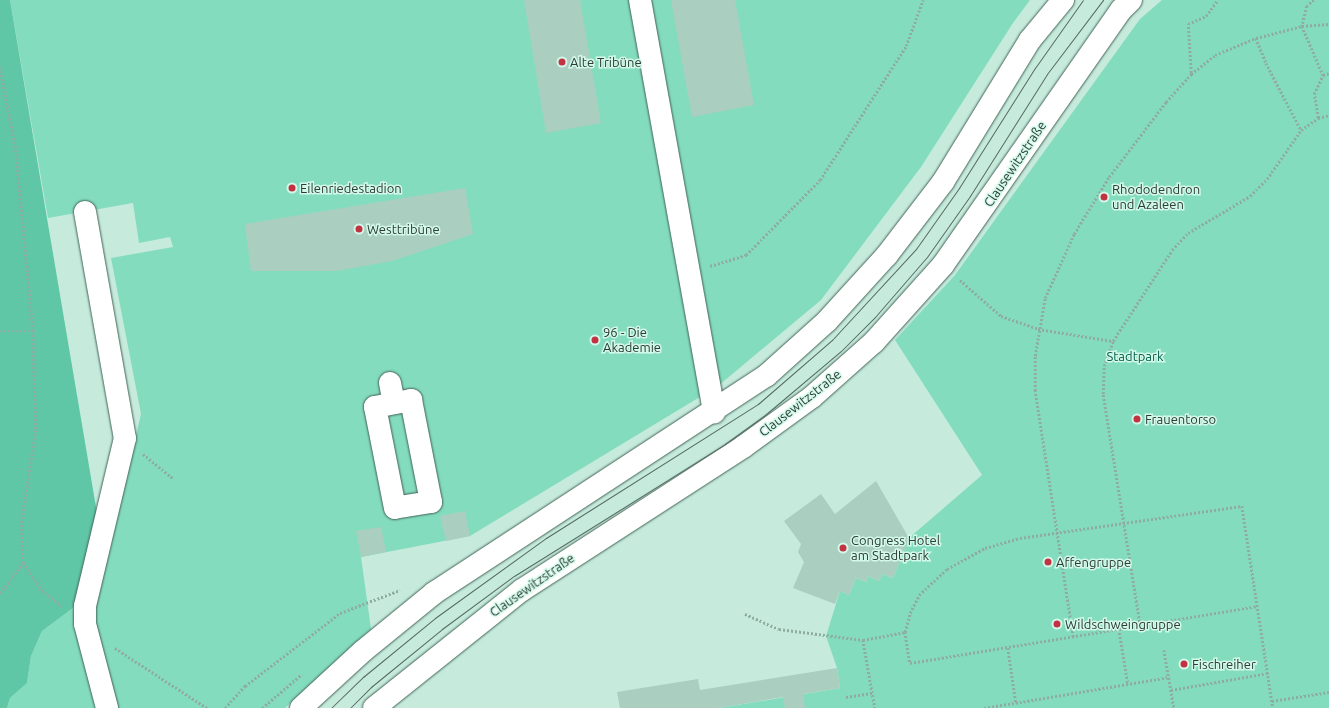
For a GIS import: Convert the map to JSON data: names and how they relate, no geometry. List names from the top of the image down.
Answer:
{
  "streets": {
    "street": ["Clausewitzstraße"]
  },
  "parks": ["Stadtpark"],
  "places": [
    "Alte Tribüne",
    "Eilenriedestadion",
    "Rhododendron und Azaleen",
    "Westtribüne",
    "96 - Die Akademie",
    "Frauentorso",
    "Congress Hotel am Stadtpark",
    "Affengruppe",
    "Wildschweingruppe",
    "Fischreiher"
  ]
}
